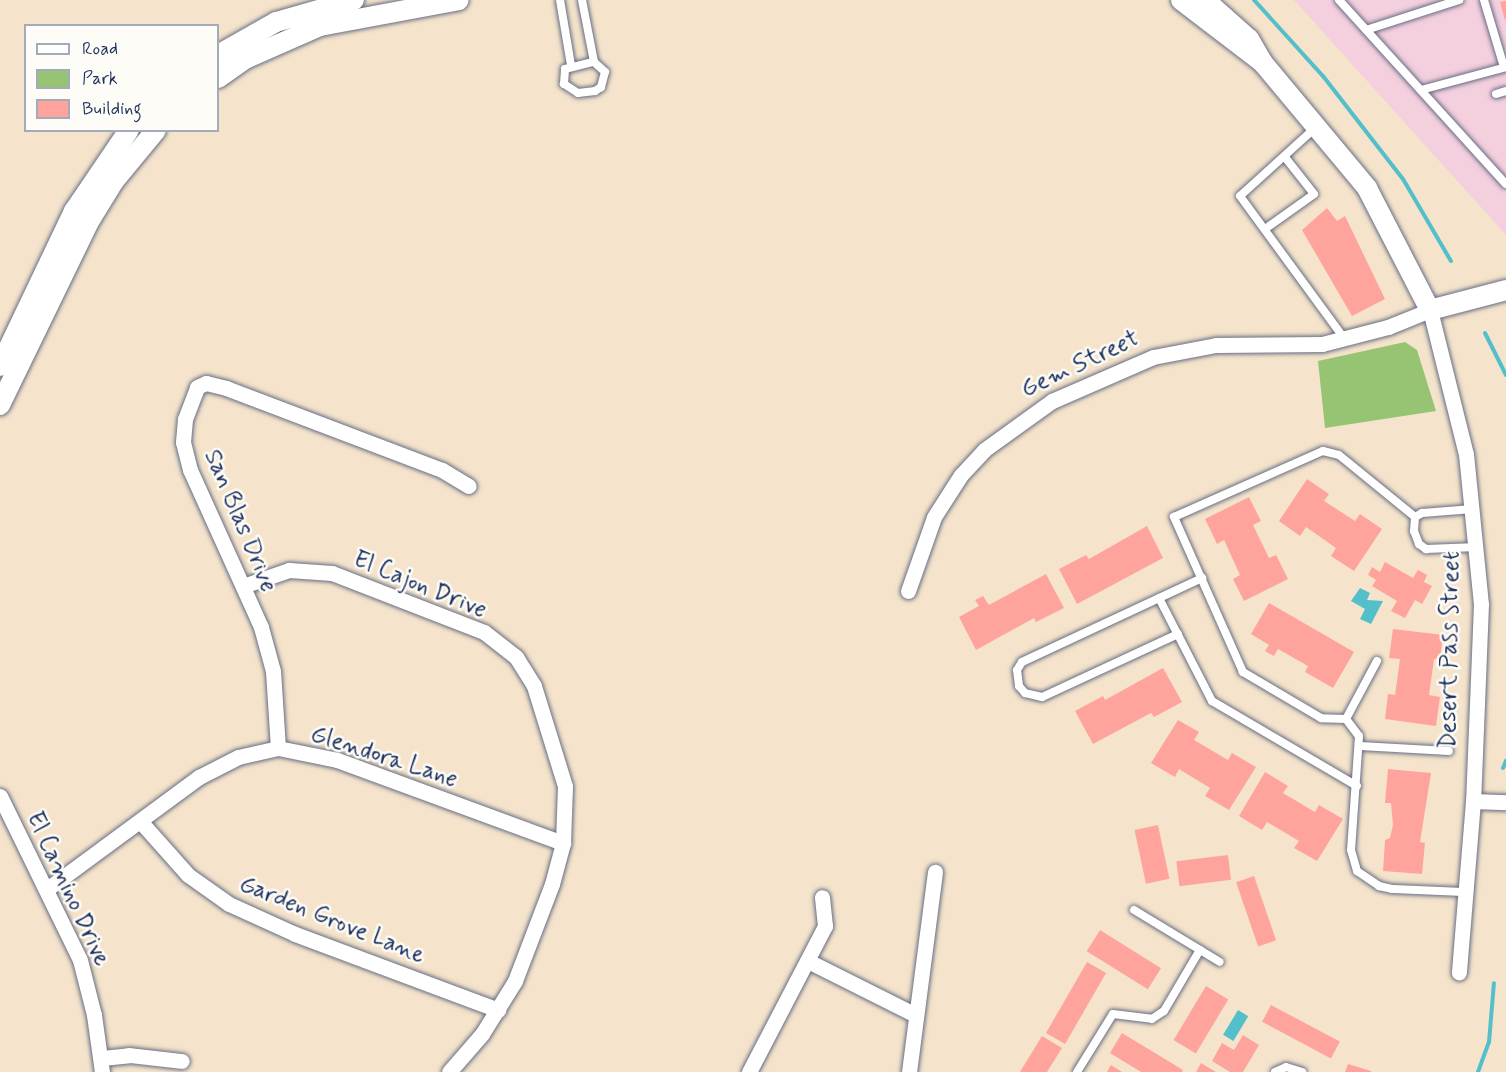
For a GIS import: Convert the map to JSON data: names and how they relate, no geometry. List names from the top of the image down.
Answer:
{
  "streets": {
    "street": [
      "Gem Street",
      "San Blas Drive",
      "El Cajon Drive",
      "Desert Pass Street",
      "Glendora Lane",
      "El Camino Drive",
      "Garden Grove Lane"
    ]
  },
  "crossings": [
    ["Gem Street", "Desert Pass Street"],
    ["San Blas Drive", "El Cajon Drive"],
    ["San Blas Drive", "Glendora Lane"],
    ["El Cajon Drive", "Glendora Lane"],
    ["El Cajon Drive", "Garden Grove Lane"],
    ["Glendora Lane", "El Camino Drive"],
    ["Glendora Lane", "Garden Grove Lane"]
  ],
  "legend": ["Road", "Park", "Building"]
}
